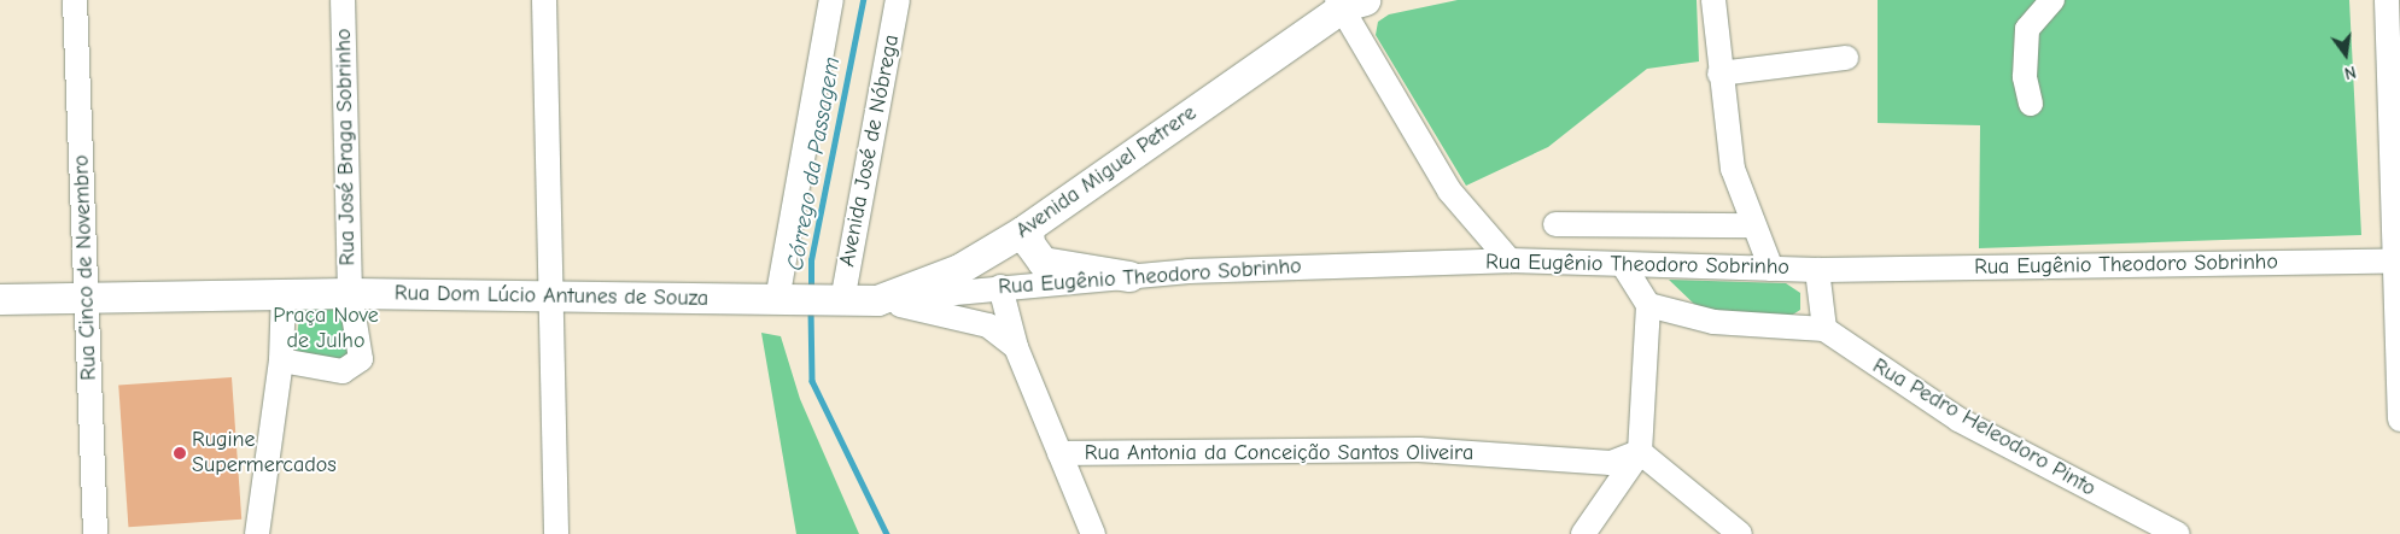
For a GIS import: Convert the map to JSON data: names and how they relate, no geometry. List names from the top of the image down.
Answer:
{
  "streets": {
    "main road": ["Avenida Miguel Petrere", "Rua Dom Lúcio Antunes de Souza"],
    "street": [
      "Rua José Braga Sobrinho",
      "Avenida José de Nóbrega",
      "Rua Eugênio Theodoro Sobrinho",
      "Rua Cinco de Novembro",
      "Rua Pedro Heleodoro Pinto",
      "Rua Antonia da Conceição Santos Oliveira"
    ]
  },
  "crossings": [
    ["Rua José Braga Sobrinho", "Rua Dom Lúcio Antunes de Souza"],
    ["Avenida José de Nóbrega", "Avenida Miguel Petrere"],
    ["Avenida José de Nóbrega", "Rua Dom Lúcio Antunes de Souza"],
    ["Avenida Miguel Petrere", "Rua Eugênio Theodoro Sobrinho"],
    ["Avenida Miguel Petrere", "Rua Dom Lúcio Antunes de Souza"],
    ["Rua Cinco de Novembro", "Rua Dom Lúcio Antunes de Souza"]
  ],
  "water": ["Córrego da Passagem"],
  "parks": ["Praça Nove de Julho"],
  "places": ["Rugine Supermercados"],
  "north": "bottom"
}
